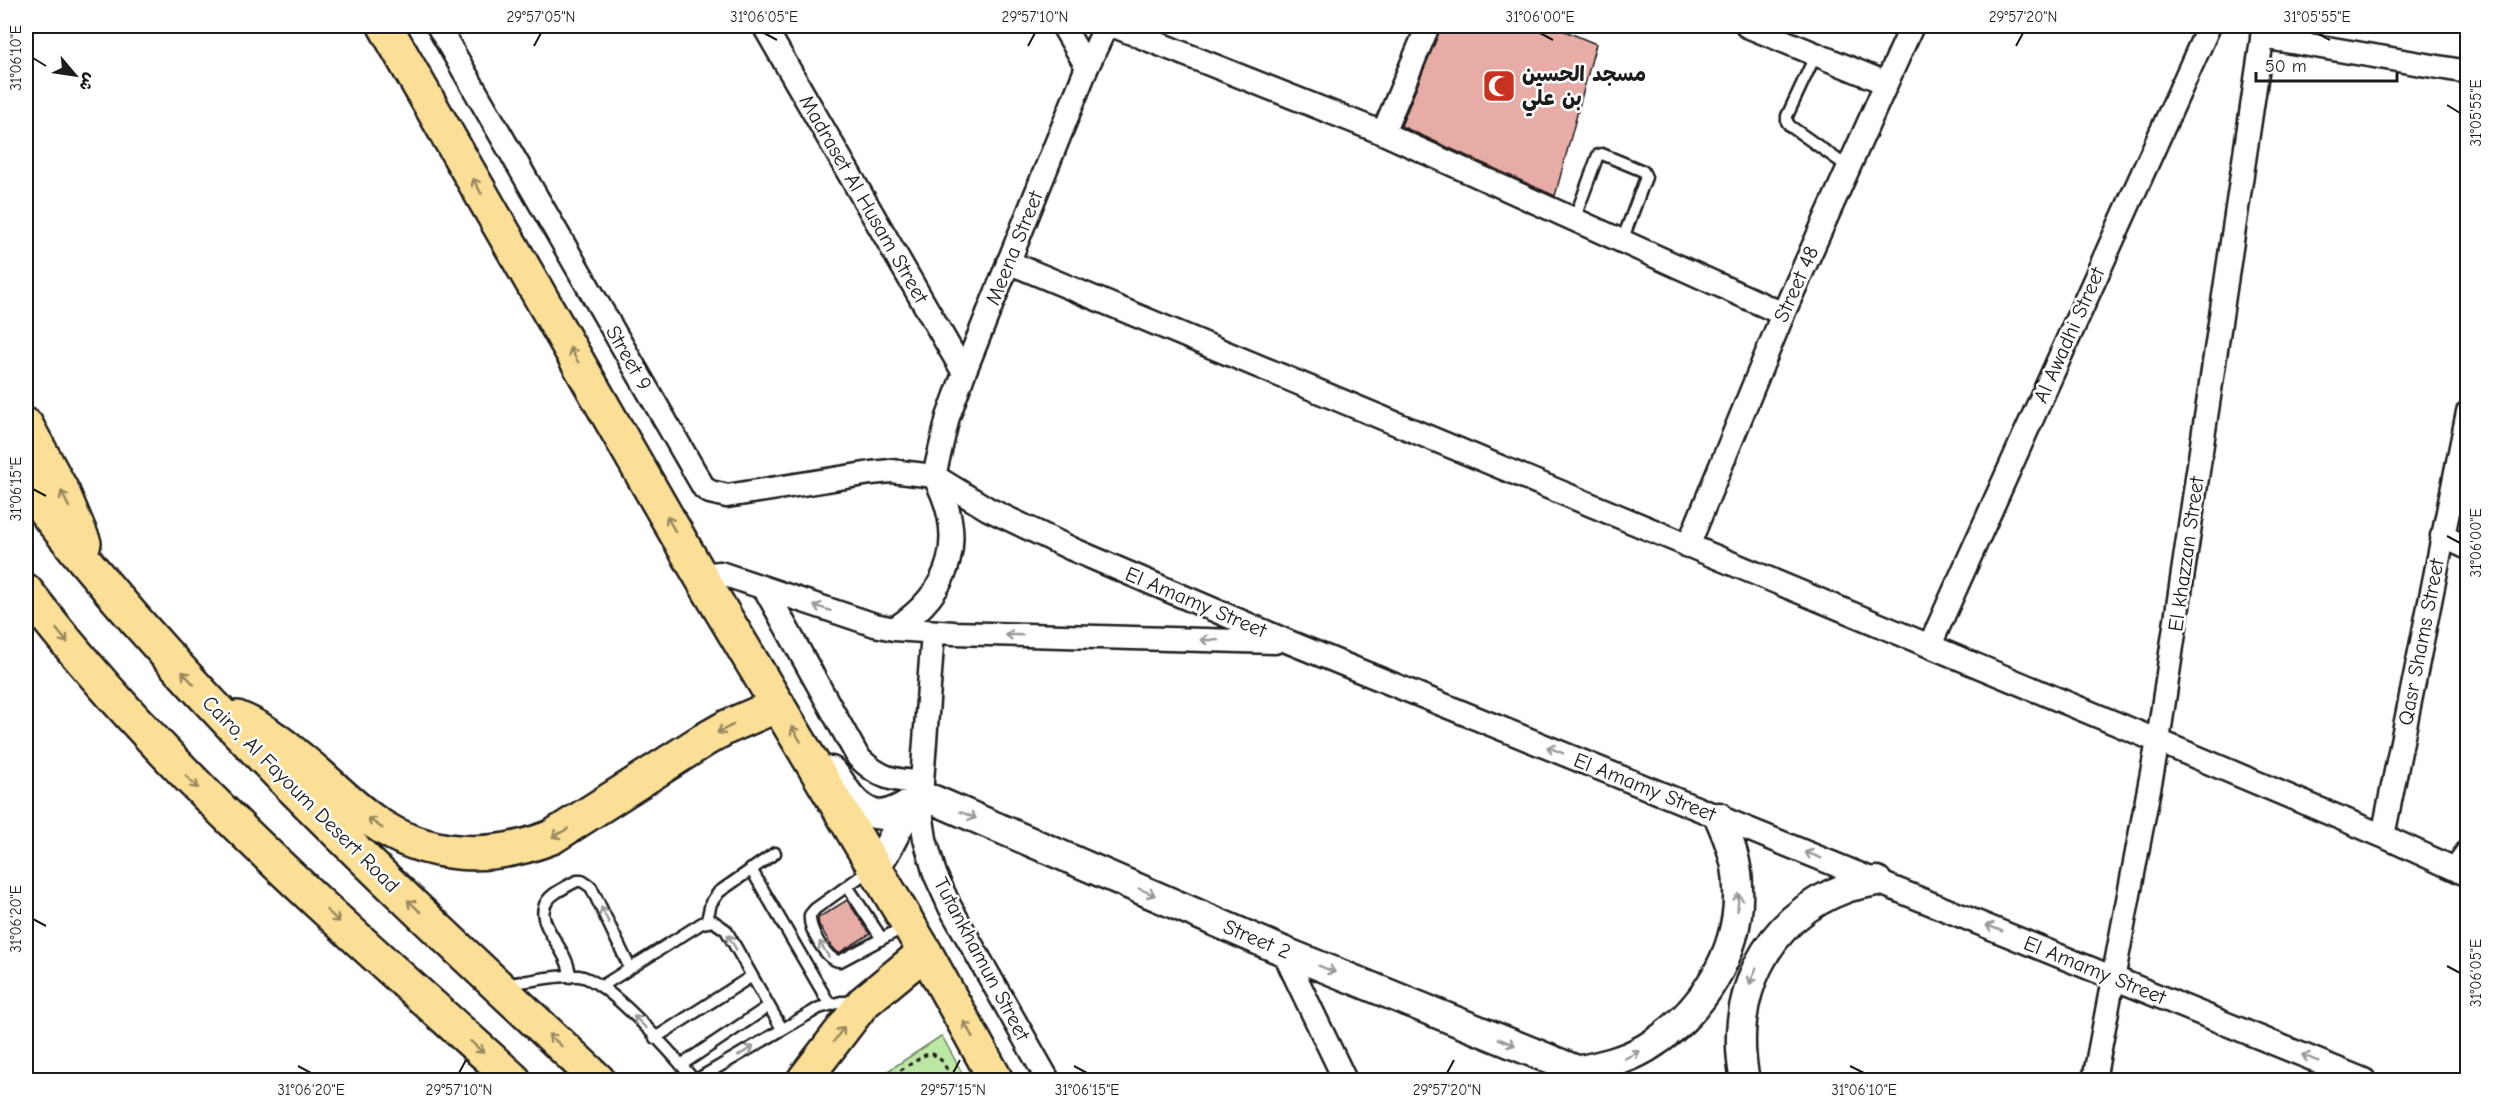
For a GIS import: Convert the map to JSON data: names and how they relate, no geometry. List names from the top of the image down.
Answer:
{
  "streets": {
    "main road": ["Cairo, Al Fayoum Desert Road"],
    "street": [
      "Madraset Al Husam Street",
      "Meena Street",
      "Street 48",
      "Al Awadhi Street",
      "Street 9",
      "El khazzan Street",
      "El Amamy Street",
      "Qasr Shams Street",
      "Street 2",
      "Tutankhamun Street"
    ]
  },
  "crossings": [
    ["Madraset Al Husam Street", "Meena Street"],
    ["Meena Street", "Street 9"],
    ["Meena Street", "El Amamy Street"],
    ["Street 9", "El Amamy Street"],
    ["El khazzan Street", "El Amamy Street"],
    ["Street 2", "Tutankhamun Street"]
  ],
  "one_way": ["El Amamy Street"],
  "places": {
    "mosque": ["مسجد الحسين بن علي"]
  },
  "scale_bar": "50 m",
  "north": "bottom right",
  "coordinates": [
    "29°57'05\"N",
    "31°06'05\"E",
    "29°57'10\"N",
    "31°06'00\"E",
    "29°57'20\"N",
    "31°05'55\"E",
    "31°06'10\"E",
    "31°06'15\"E",
    "31°06'20\"E",
    "29°57'15\"N"
  ]
}
